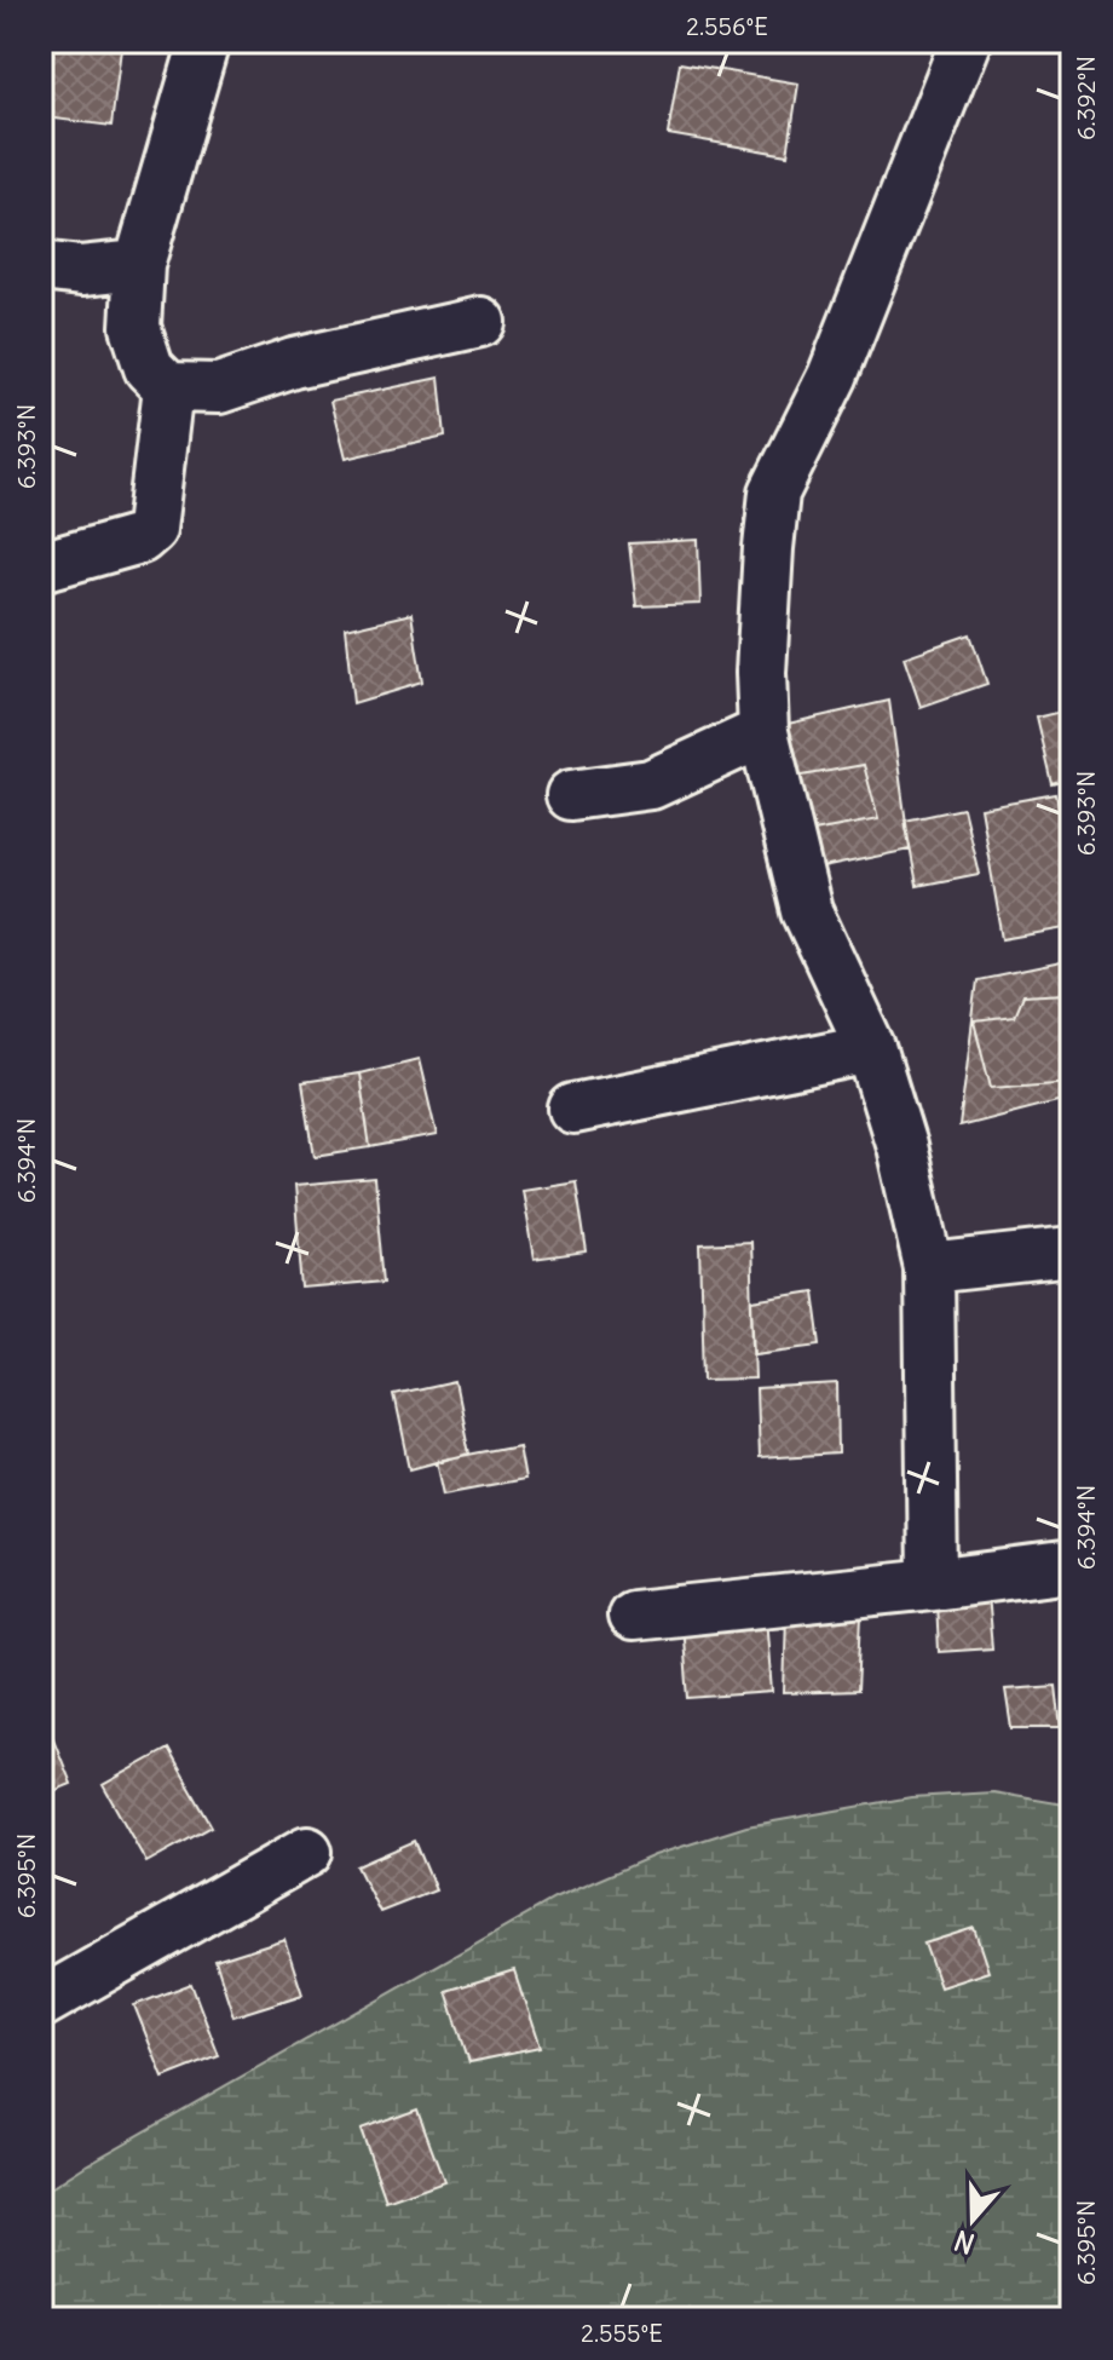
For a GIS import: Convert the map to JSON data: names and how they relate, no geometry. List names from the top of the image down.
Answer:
{
  "north": "bottom",
  "coordinates": [
    "2.556°E",
    "6.392°N",
    "6.393°N",
    "6.394°N",
    "6.395°N",
    "2.555°E"
  ]
}
